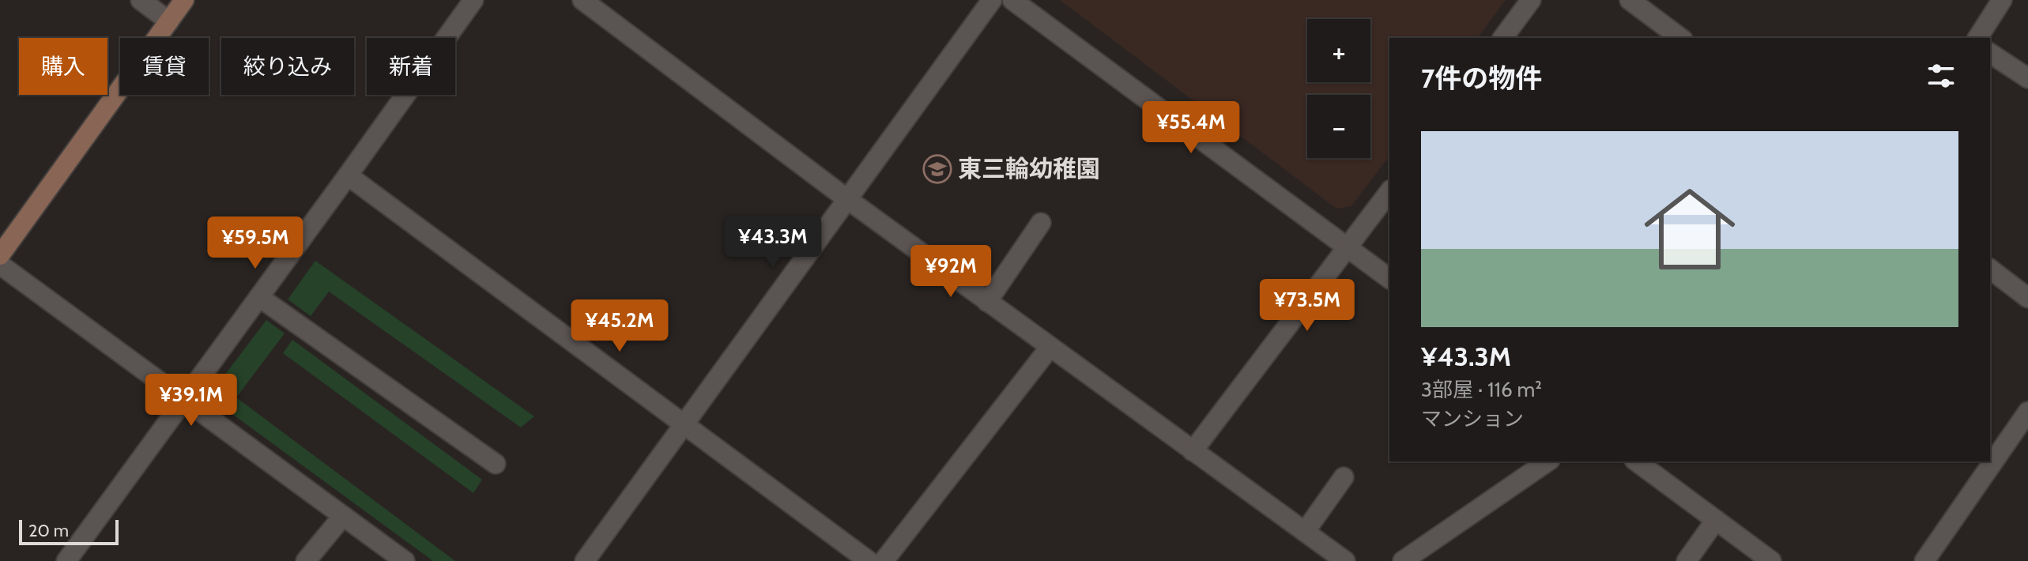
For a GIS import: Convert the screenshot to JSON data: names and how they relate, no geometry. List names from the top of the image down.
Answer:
{
  "places": {
    "school or university": ["東三輪幼稚園"]
  },
  "scale_bar": "20 m",
  "page": {
    "map_buttons": ["+", "−"],
    "chip": [
      "購入",
      "賃貸",
      "絞り込み",
      "新着"
    ],
    "heading": "7件の物件",
    "price": [
      "¥55.4M",
      "¥43.3M",
      "¥59.5M",
      "¥92M",
      "¥73.5M",
      "¥45.2M",
      "¥39.1M"
    ],
    "list": [
      {
        "name": "¥43.3M",
        "note": "3部屋 · 116 m² · マンション"
      }
    ],
    "scale": "20 m"
  }
}
